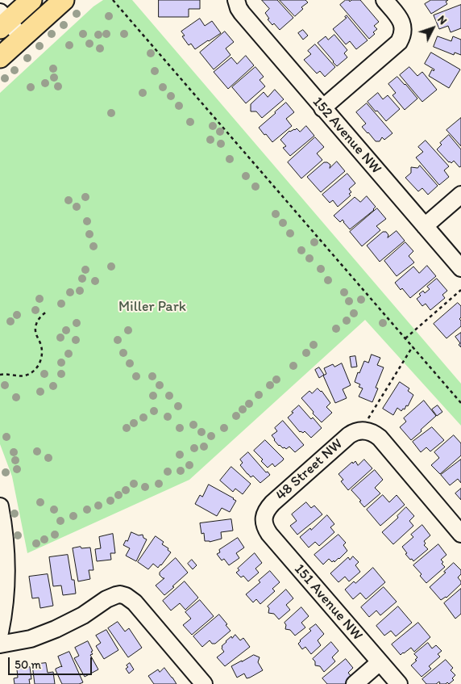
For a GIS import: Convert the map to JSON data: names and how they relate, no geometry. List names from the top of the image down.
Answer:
{
  "streets": {
    "street": ["152 Avenue NW", "48 Street NW", "151 Avenue NW"]
  },
  "crossings": [
    ["48 Street NW", "151 Avenue NW"]
  ],
  "parks": ["Miller Park"],
  "scale_bar": "50 m",
  "north": "top right"
}
